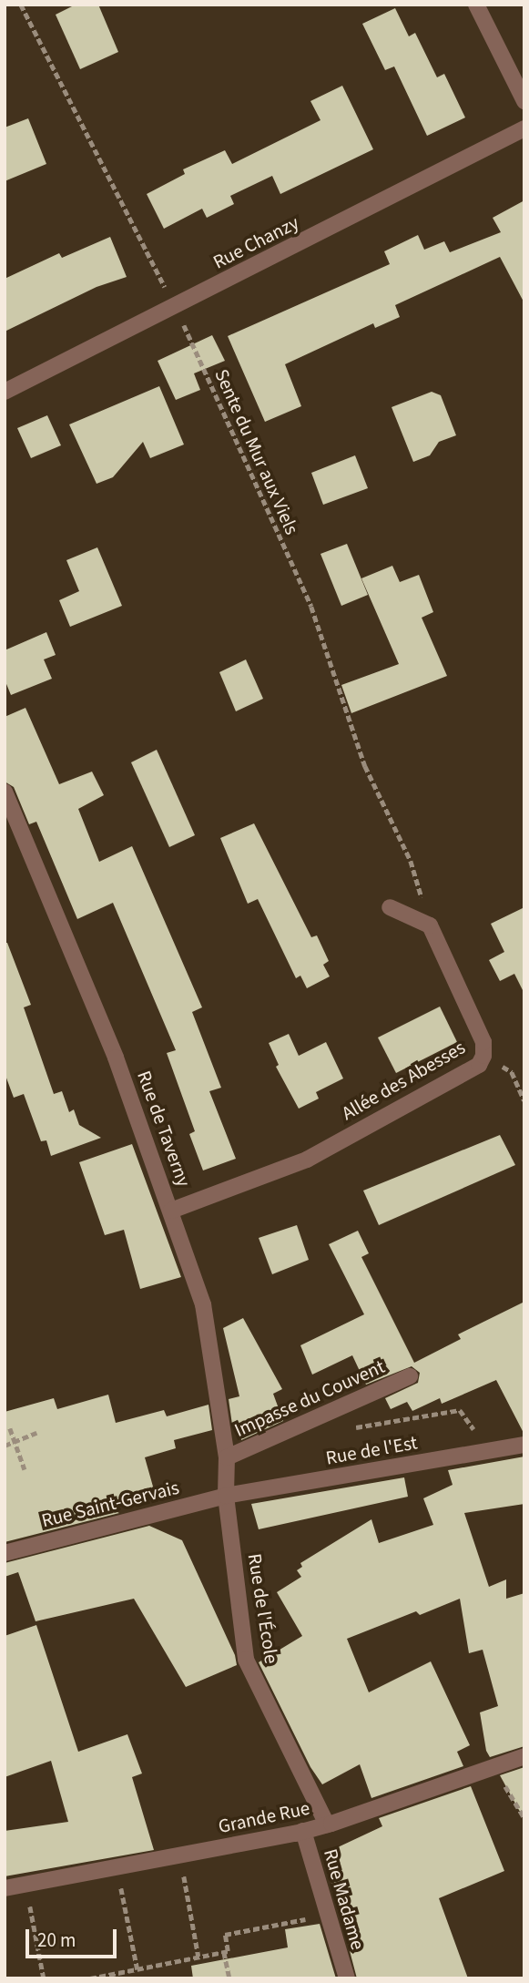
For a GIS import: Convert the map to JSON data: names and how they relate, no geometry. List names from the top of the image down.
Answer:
{
  "streets": {
    "street": [
      "Rue Chanzy",
      "Allée des Abesses",
      "Rue de Taverny",
      "Impasse du Couvent",
      "Rue de l'Est",
      "Rue Saint-Gervais",
      "Rue de l'École",
      "Grande Rue",
      "Rue Madame"
    ],
    "path": ["Sente du Mur aux Viels"]
  },
  "crossings": [
    ["Rue Chanzy", "Sente du Mur aux Viels"],
    ["Sente du Mur aux Viels", "Allée des Abesses"],
    ["Allée des Abesses", "Rue de Taverny"],
    ["Rue de Taverny", "Impasse du Couvent"],
    ["Rue de Taverny", "Rue de l'Est"],
    ["Rue de Taverny", "Rue Saint-Gervais"],
    ["Rue de Taverny", "Rue de l'École"],
    ["Rue de l'Est", "Rue Saint-Gervais"],
    ["Rue de l'Est", "Rue de l'École"],
    ["Rue Saint-Gervais", "Rue de l'École"],
    ["Rue de l'École", "Grande Rue"],
    ["Grande Rue", "Rue Madame"]
  ],
  "scale_bar": "20 m"
}
